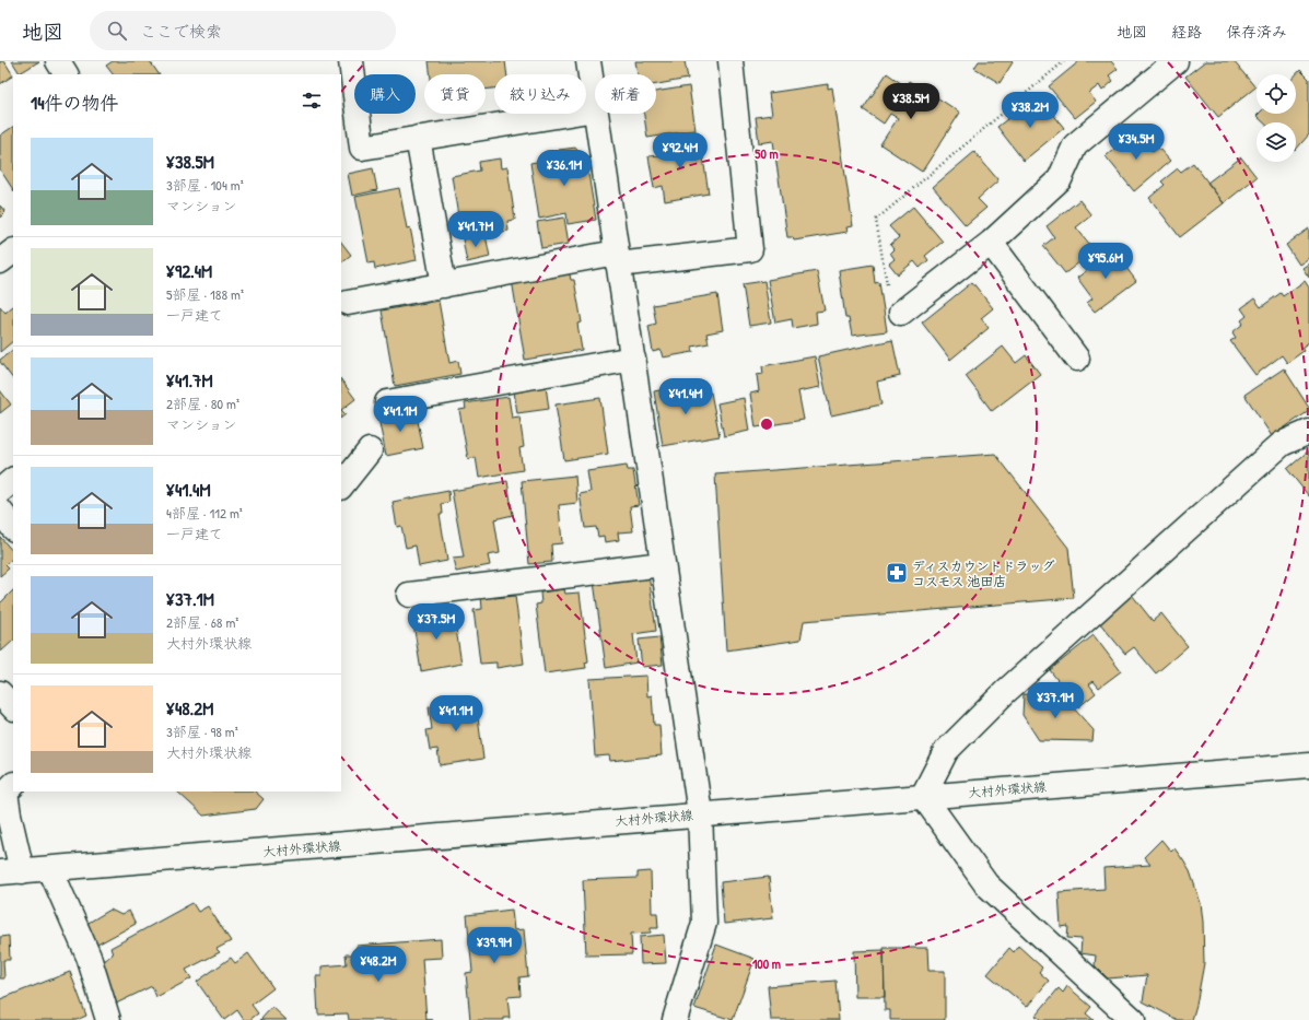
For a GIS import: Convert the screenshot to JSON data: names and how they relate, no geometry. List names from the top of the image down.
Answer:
{
  "streets": {
    "street": ["大村外環状線"]
  },
  "places": {
    "pharmacy": ["ディスカウントドラッグ コスモス 池田店"]
  },
  "page": {
    "header": "地図",
    "search": "ここで検索",
    "nav": ["地図", "経路", "保存済み"],
    "chip": [
      "購入",
      "賃貸",
      "絞り込み",
      "新着"
    ],
    "heading": "14件の物件",
    "price": [
      "¥38.5M",
      "¥38.2M",
      "¥34.5M",
      "¥92.4M",
      "¥36.1M",
      "¥41.7M",
      "¥95.6M",
      "¥41.4M",
      "¥41.1M",
      "¥37.5M",
      "¥37.1M",
      "¥41.1M",
      "¥39.9M",
      "¥48.2M"
    ],
    "list": [
      {
        "name": "¥38.5M",
        "note": "3部屋 · 104 m² · マンション"
      },
      {
        "name": "¥92.4M",
        "note": "5部屋 · 188 m² · 一戸建て"
      },
      {
        "name": "¥41.7M",
        "note": "2部屋 · 80 m² · マンション"
      },
      {
        "name": "¥41.4M",
        "note": "4部屋 · 112 m² · 一戸建て"
      },
      {
        "name": "¥37.1M",
        "note": "2部屋 · 68 m² · 大村外環状線"
      },
      {
        "name": "¥48.2M",
        "note": "3部屋 · 98 m² · 大村外環状線"
      }
    ]
  },
  "rings": ["50 m", "100 m"]
}
